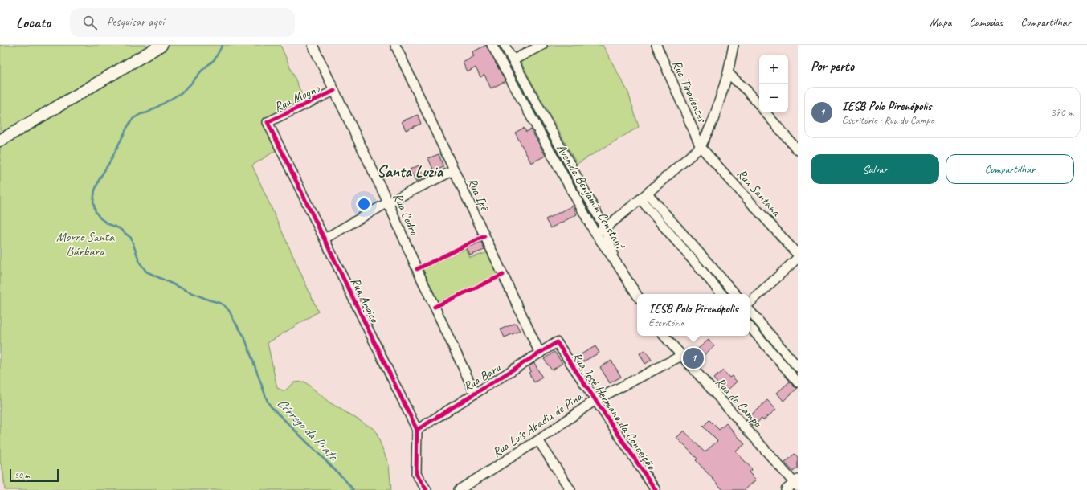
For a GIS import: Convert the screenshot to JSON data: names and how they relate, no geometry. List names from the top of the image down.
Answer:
{
  "streets": {
    "street": [
      "Rua Tiradentes",
      "Rua Mogno",
      "Rua Santana",
      "Rua Ipê",
      "Avenida Benjamin Constant",
      "Rua Cedro",
      "Rua Angico",
      "Rua Baru",
      "Rua do Campo",
      "Rua José Hermano da Conceição",
      "Rua Luís Abadia de Pina"
    ]
  },
  "crossings": [
    ["Rua Tiradentes", "Rua Santana"],
    ["Rua Mogno", "Rua Cedro"],
    ["Rua Mogno", "Rua Angico"],
    ["Rua Ipê", "Rua Baru"],
    ["Rua Cedro", "Rua Baru"],
    ["Rua Angico", "Rua Baru"],
    ["Rua Baru", "Rua José Hermano da Conceição"],
    ["Rua do Campo", "Rua Luís Abadia de Pina"],
    ["Rua José Hermano da Conceição", "Rua Luís Abadia de Pina"]
  ],
  "districts": ["Santa Luzia"],
  "water": ["Córrego da Prata"],
  "parks": ["Morro Santa Bárbara"],
  "scale_bar": "50 m",
  "page": {
    "header": "Locato",
    "search": "Pesquisar aqui",
    "nav": ["Mapa", "Camadas", "Compartilhar"],
    "heading": "Por perto",
    "map_buttons": ["+", "−"],
    "list": [
      {
        "mark": "1",
        "name": "IESB Polo Pirenópolis",
        "note": "Escritório · Rua do Campo",
        "value": "370 m"
      }
    ],
    "buttons": ["Salvar", "Compartilhar"],
    "popup": ["IESB Polo Pirenópolis", "Escritório"],
    "pins": "1",
    "scale": "50 m"
  }
}
